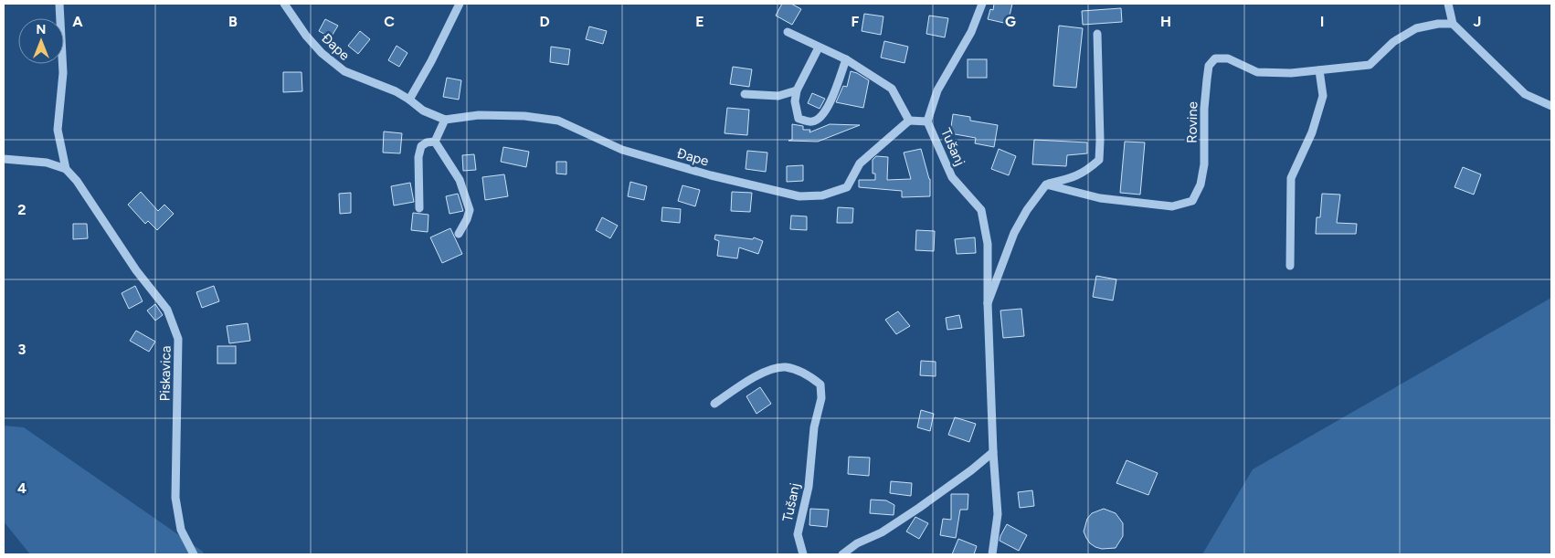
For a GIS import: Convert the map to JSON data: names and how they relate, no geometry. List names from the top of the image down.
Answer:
{
  "streets": {
    "street": [
      "Đape",
      "Rovine",
      "Tušanj",
      "Piskavica"
    ]
  },
  "crossings": [
    ["Rovine", "Tušanj"]
  ],
  "north": "top",
  "grid": {
    "columns": [
      "A",
      "B",
      "C",
      "D",
      "E",
      "F",
      "G",
      "H",
      "I",
      "J"
    ],
    "rows": ["2", "3", "4"]
  }
}
